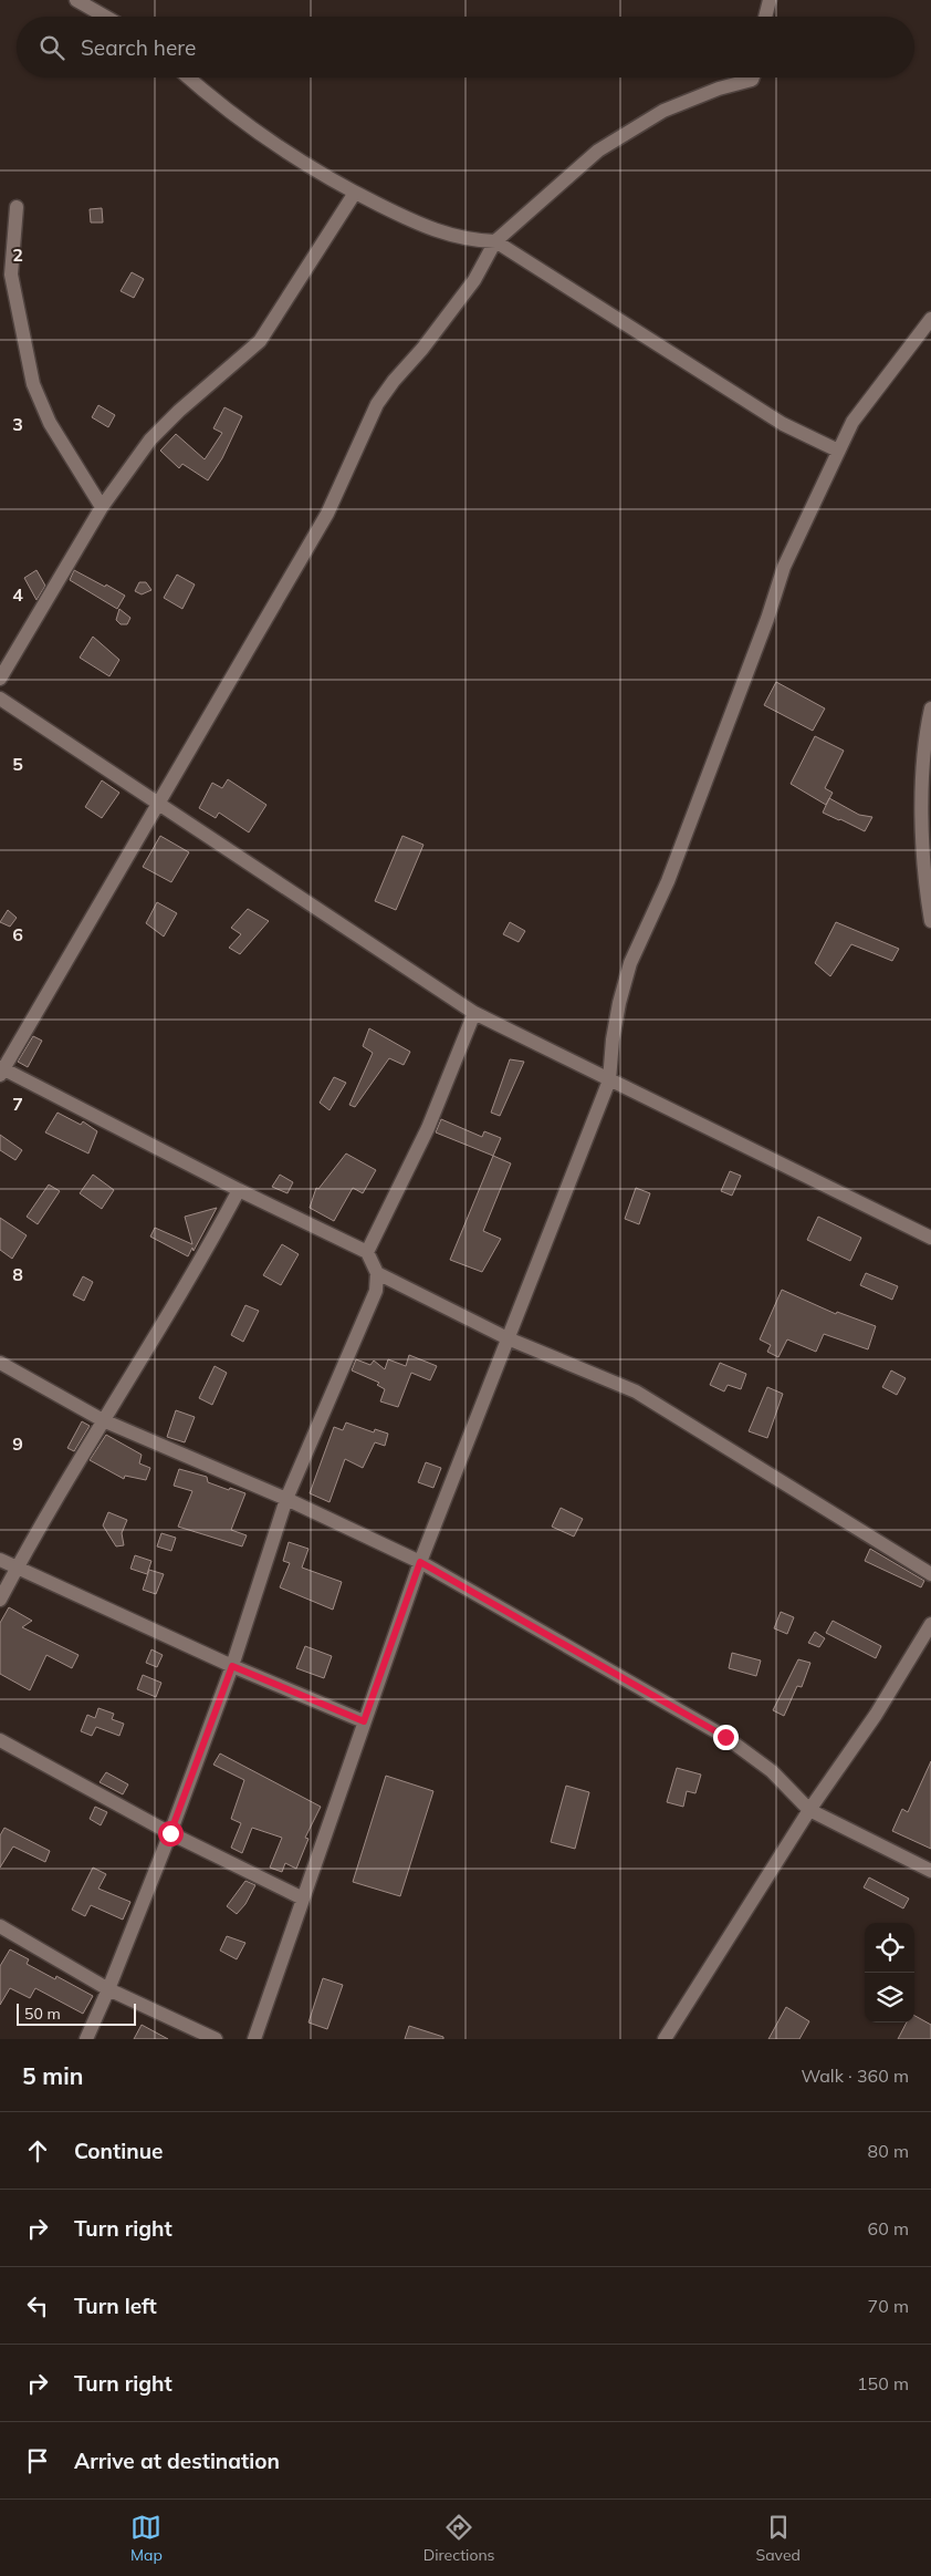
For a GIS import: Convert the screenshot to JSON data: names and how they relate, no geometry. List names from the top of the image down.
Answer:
{
  "scale_bar": "50 m",
  "page": {
    "search": "Search here",
    "scale": "50 m",
    "heading": ["5 min", "Walk · 360 m"],
    "list": [
      ["Continue", "80 m"],
      ["Turn right", "60 m"],
      ["Turn left", "70 m"],
      ["Turn right", "150 m"],
      "Arrive at destination"
    ],
    "nav": ["Map", "Directions", "Saved"]
  },
  "grid": {
    "rows": [
      "2",
      "3",
      "4",
      "5",
      "6",
      "7",
      "8",
      "9"
    ]
  }
}
